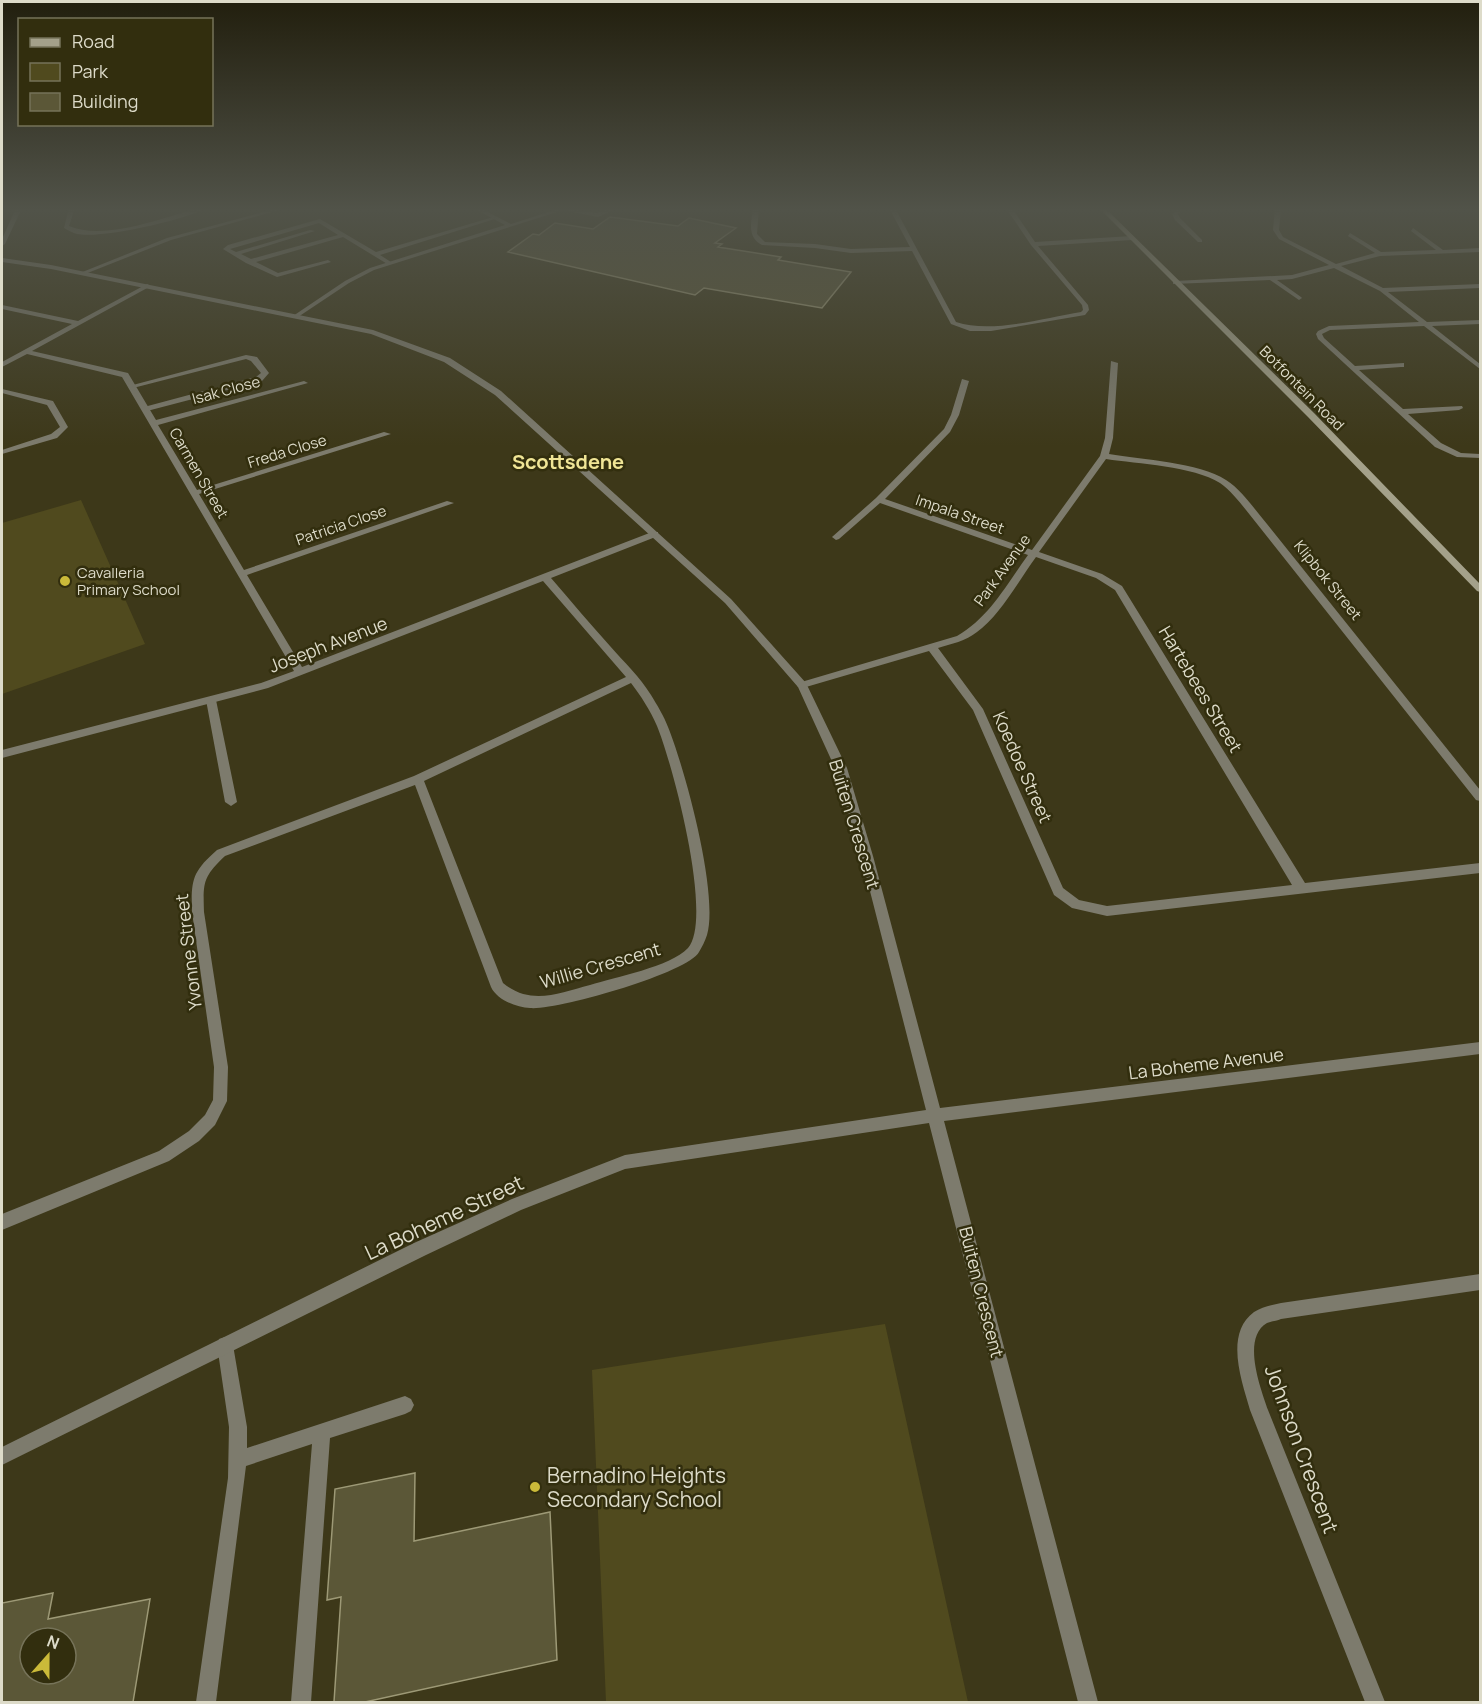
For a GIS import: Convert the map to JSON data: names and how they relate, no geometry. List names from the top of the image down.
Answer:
{
  "streets": {
    "main road": ["Botfontein Road"],
    "street": [
      "Isak Close",
      "Freda Close",
      "Carmen Street",
      "Impala Street",
      "Patricia Close",
      "Park Avenue",
      "Klipbok Street",
      "Joseph Avenue",
      "Hartebees Street",
      "Koedoe Street",
      "Buiten Crescent",
      "Yvonne Street",
      "Willie Crescent",
      "La Boheme Avenue",
      "La Boheme Street",
      "Johnson Crescent"
    ]
  },
  "crossings": [
    ["Isak Close", "Carmen Street"],
    ["Freda Close", "Carmen Street"],
    ["Carmen Street", "Patricia Close"],
    ["Carmen Street", "Joseph Avenue"],
    ["Impala Street", "Park Avenue"],
    ["Impala Street", "Hartebees Street"],
    ["Park Avenue", "Klipbok Street"],
    ["Park Avenue", "Hartebees Street"],
    ["Park Avenue", "Koedoe Street"],
    ["Park Avenue", "Buiten Crescent"],
    ["Joseph Avenue", "Buiten Crescent"],
    ["Joseph Avenue", "Willie Crescent"],
    ["Hartebees Street", "Koedoe Street"],
    ["Buiten Crescent", "La Boheme Avenue"],
    ["Buiten Crescent", "La Boheme Street"],
    ["Yvonne Street", "Willie Crescent"],
    ["La Boheme Avenue", "La Boheme Street"]
  ],
  "districts": ["Scottsdene"],
  "places": ["Cavalleria Primary School", "Bernadino Heights Secondary School"],
  "legend": ["Road", "Park", "Building"],
  "north": "top"
}
